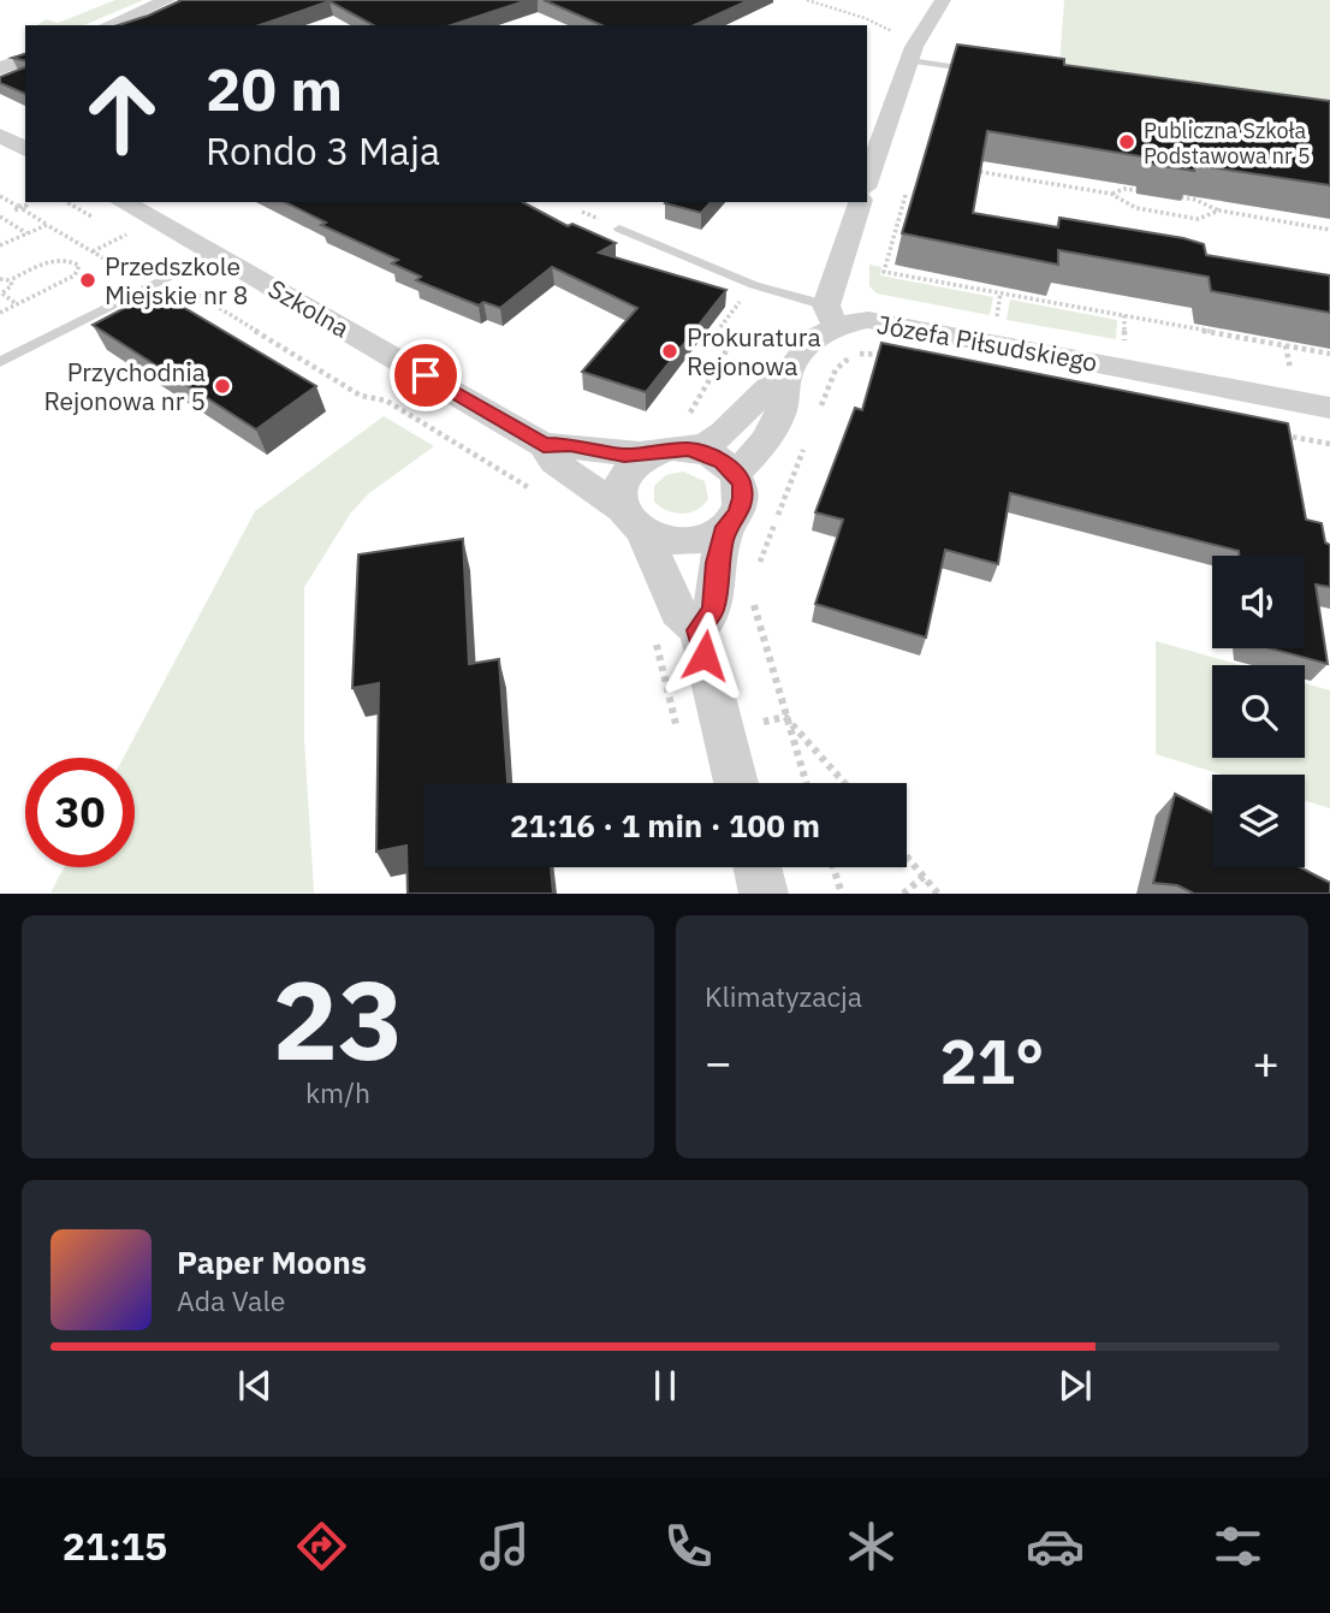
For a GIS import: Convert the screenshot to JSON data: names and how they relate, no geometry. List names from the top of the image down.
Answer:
{
  "streets": {
    "street": ["Szkolna", "Józefa Piłsudskiego"]
  },
  "places": [
    "Publiczna Szkoła Podstawowa nr 5",
    "Przedszkole Miejskie nr 8",
    "Prokuratura Rejonowa",
    "Przychodnia Rejonowa nr 5"
  ],
  "page": {
    "turn": ["20 m", "Rondo 3 Maja"],
    "limit": "30",
    "trip": "21:16 · 1 min · 100 m",
    "tile": [
      ["23", "km/h"],
      "Klimatyzacja"
    ],
    "heat": ["−", "21°", "+"],
    "song": ["Paper Moons", "Ada Vale"],
    "tabs": "21:15"
  }
}
